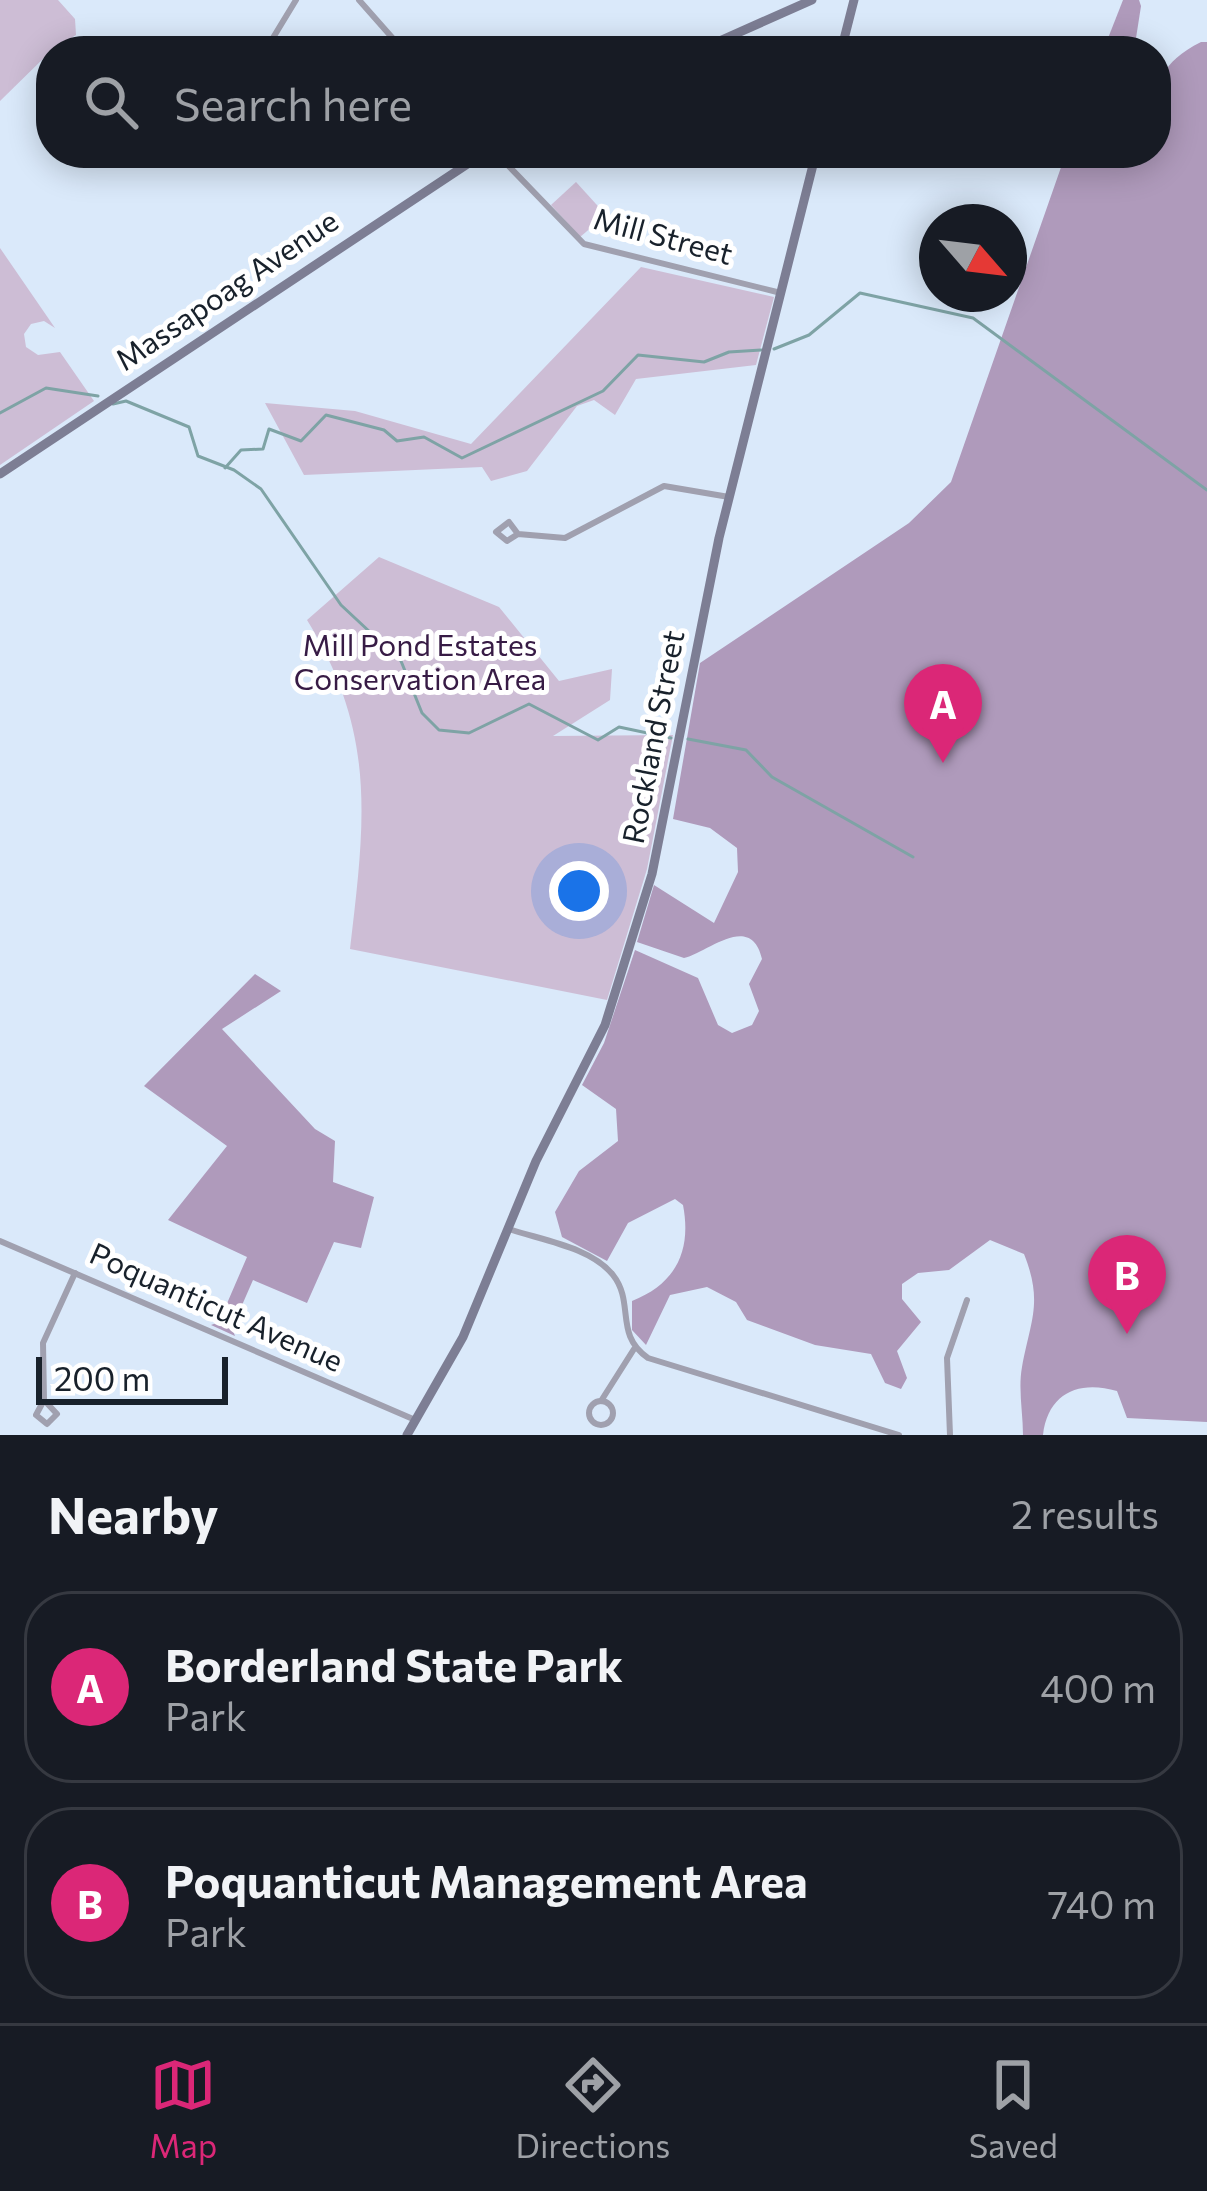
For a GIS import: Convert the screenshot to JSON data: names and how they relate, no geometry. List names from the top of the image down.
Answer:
{
  "streets": {
    "street": [
      "Mill Street",
      "Massapoag Avenue",
      "Rockland Street",
      "Poquanticut Avenue"
    ]
  },
  "crossings": [
    ["Mill Street", "Rockland Street"],
    ["Rockland Street", "Poquanticut Avenue"]
  ],
  "parks": ["Mill Pond Estates Conservation Area"],
  "scale_bar": "200 m",
  "north": "bottom right",
  "page": {
    "search": "Search here",
    "pins": ["A", "B"],
    "scale": "200 m",
    "heading": ["Nearby", "2 results"],
    "list": [
      {
        "mark": "A",
        "name": "Borderland State Park",
        "note": "Park",
        "value": "400 m"
      },
      {
        "mark": "B",
        "name": "Poquanticut Management Area",
        "note": "Park",
        "value": "740 m"
      }
    ],
    "nav": ["Map", "Directions", "Saved"]
  }
}
